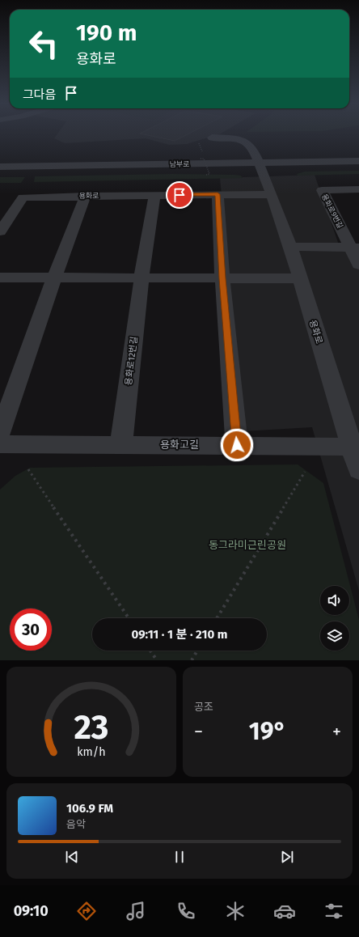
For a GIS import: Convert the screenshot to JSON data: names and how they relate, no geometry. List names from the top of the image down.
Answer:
{
  "streets": {
    "street": [
      "남부로",
      "용화로",
      "용화로9번길",
      "용화로12번길",
      "용화고길"
    ]
  },
  "crossings": [
    ["남부로", "용화로"],
    ["용화로", "용화로12번길"],
    ["용화로", "용화고길"],
    ["용화로12번길", "용화고길"]
  ],
  "parks": ["동그라미근린공원"],
  "page": {
    "turn": ["190 m", "용화로"],
    "then": "그다음",
    "limit": "30",
    "trip": "09:11 · 1 분 · 210 m",
    "tile": "공조",
    "heat": ["−", "19°", "+"],
    "song": ["106.9 FM", "음악"],
    "tabs": "09:10",
    "gauge": ["23", "km/h"]
  }
}
